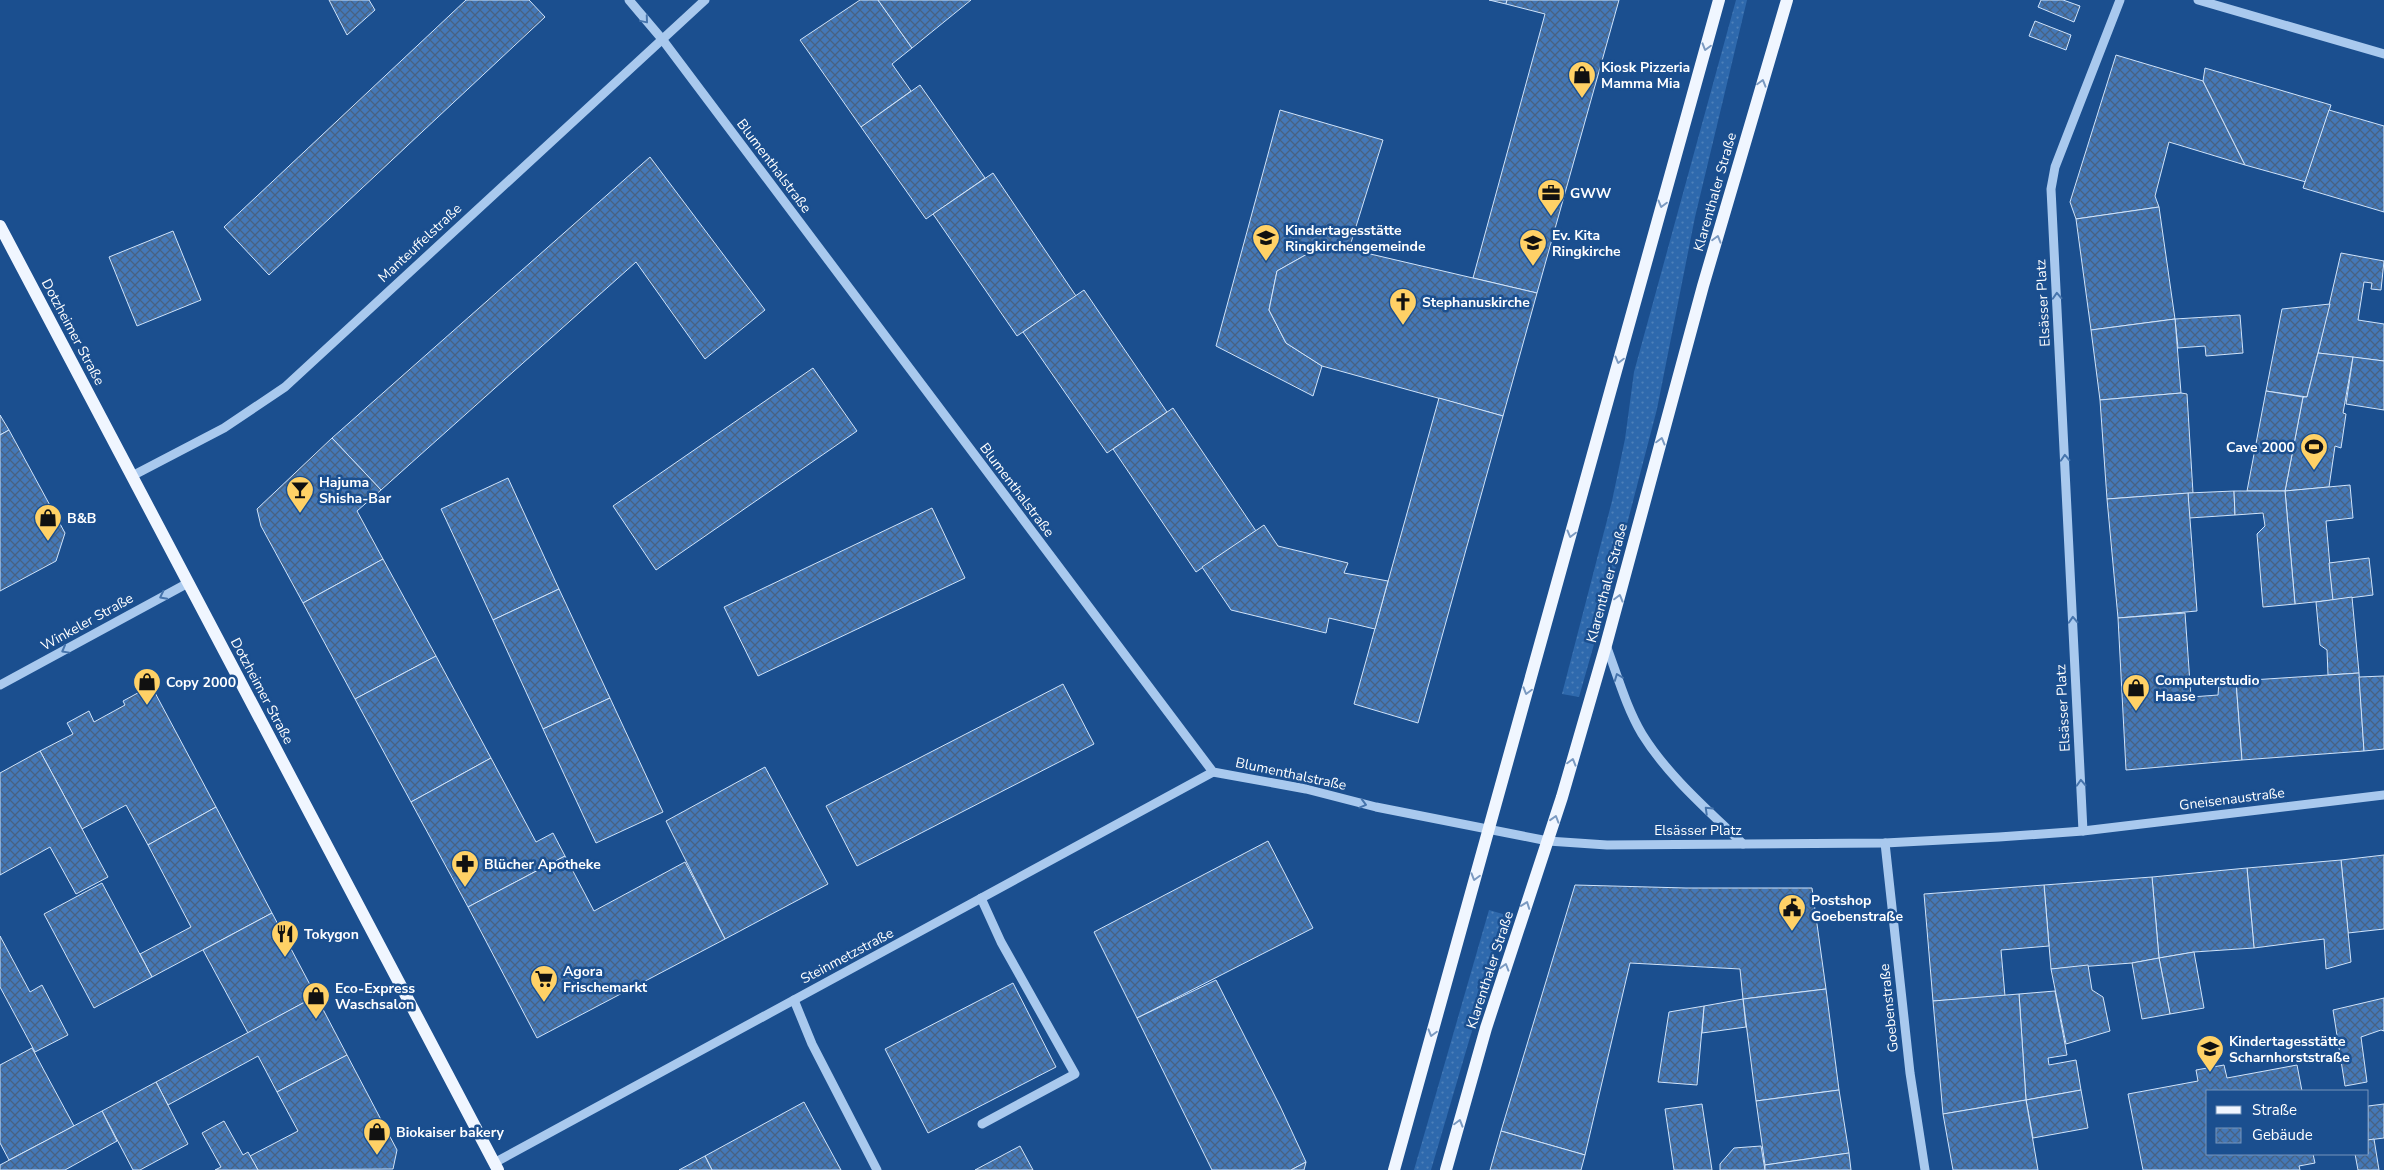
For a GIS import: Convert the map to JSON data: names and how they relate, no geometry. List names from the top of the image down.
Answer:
{
  "streets": {
    "main road": ["Klarenthaler Straße", "Dotzheimer Straße"],
    "street": [
      "Blumenthalstraße",
      "Manteuffelstraße",
      "Elsässer Platz",
      "Winkeler Straße",
      "Gneisenaustraße",
      "Steinmetzstraße",
      "Goebenstraße"
    ]
  },
  "crossings": [
    ["Blumenthalstraße", "Manteuffelstraße"],
    ["Blumenthalstraße", "Elsässer Platz"],
    ["Blumenthalstraße", "Steinmetzstraße"],
    ["Klarenthaler Straße", "Elsässer Platz"],
    ["Manteuffelstraße", "Dotzheimer Straße"],
    ["Elsässer Platz", "Gneisenaustraße"],
    ["Elsässer Platz", "Goebenstraße"],
    ["Dotzheimer Straße", "Winkeler Straße"],
    ["Dotzheimer Straße", "Steinmetzstraße"]
  ],
  "one_way": ["Elsässer Platz", "Winkeler Straße"],
  "places": {
    "shop": [
      "Kiosk Pizzeria Mamma Mia",
      "B&B",
      "Copy 2000",
      "Computerstudio Haase",
      "Eco-Express Waschsalon",
      "Biokaiser bakery"
    ],
    "office": ["GWW"],
    "school or university": ["Kindertagesstätte Ringkirchengemeinde", "Ev. Kita Ringkirche", "Kindertagesstätte Scharnhorststraße"],
    "church": ["Stephanuskirche"],
    "sports": ["Cave 2000"],
    "bar": ["Hajuma Shisha-Bar"],
    "pharmacy": ["Blücher Apotheke"],
    "public building": ["Postshop Goebenstraße"],
    "restaurant": ["Tokygon"],
    "supermarket": ["Agora Frischemarkt"]
  },
  "legend": ["Straße", "Gebäude"]
}
